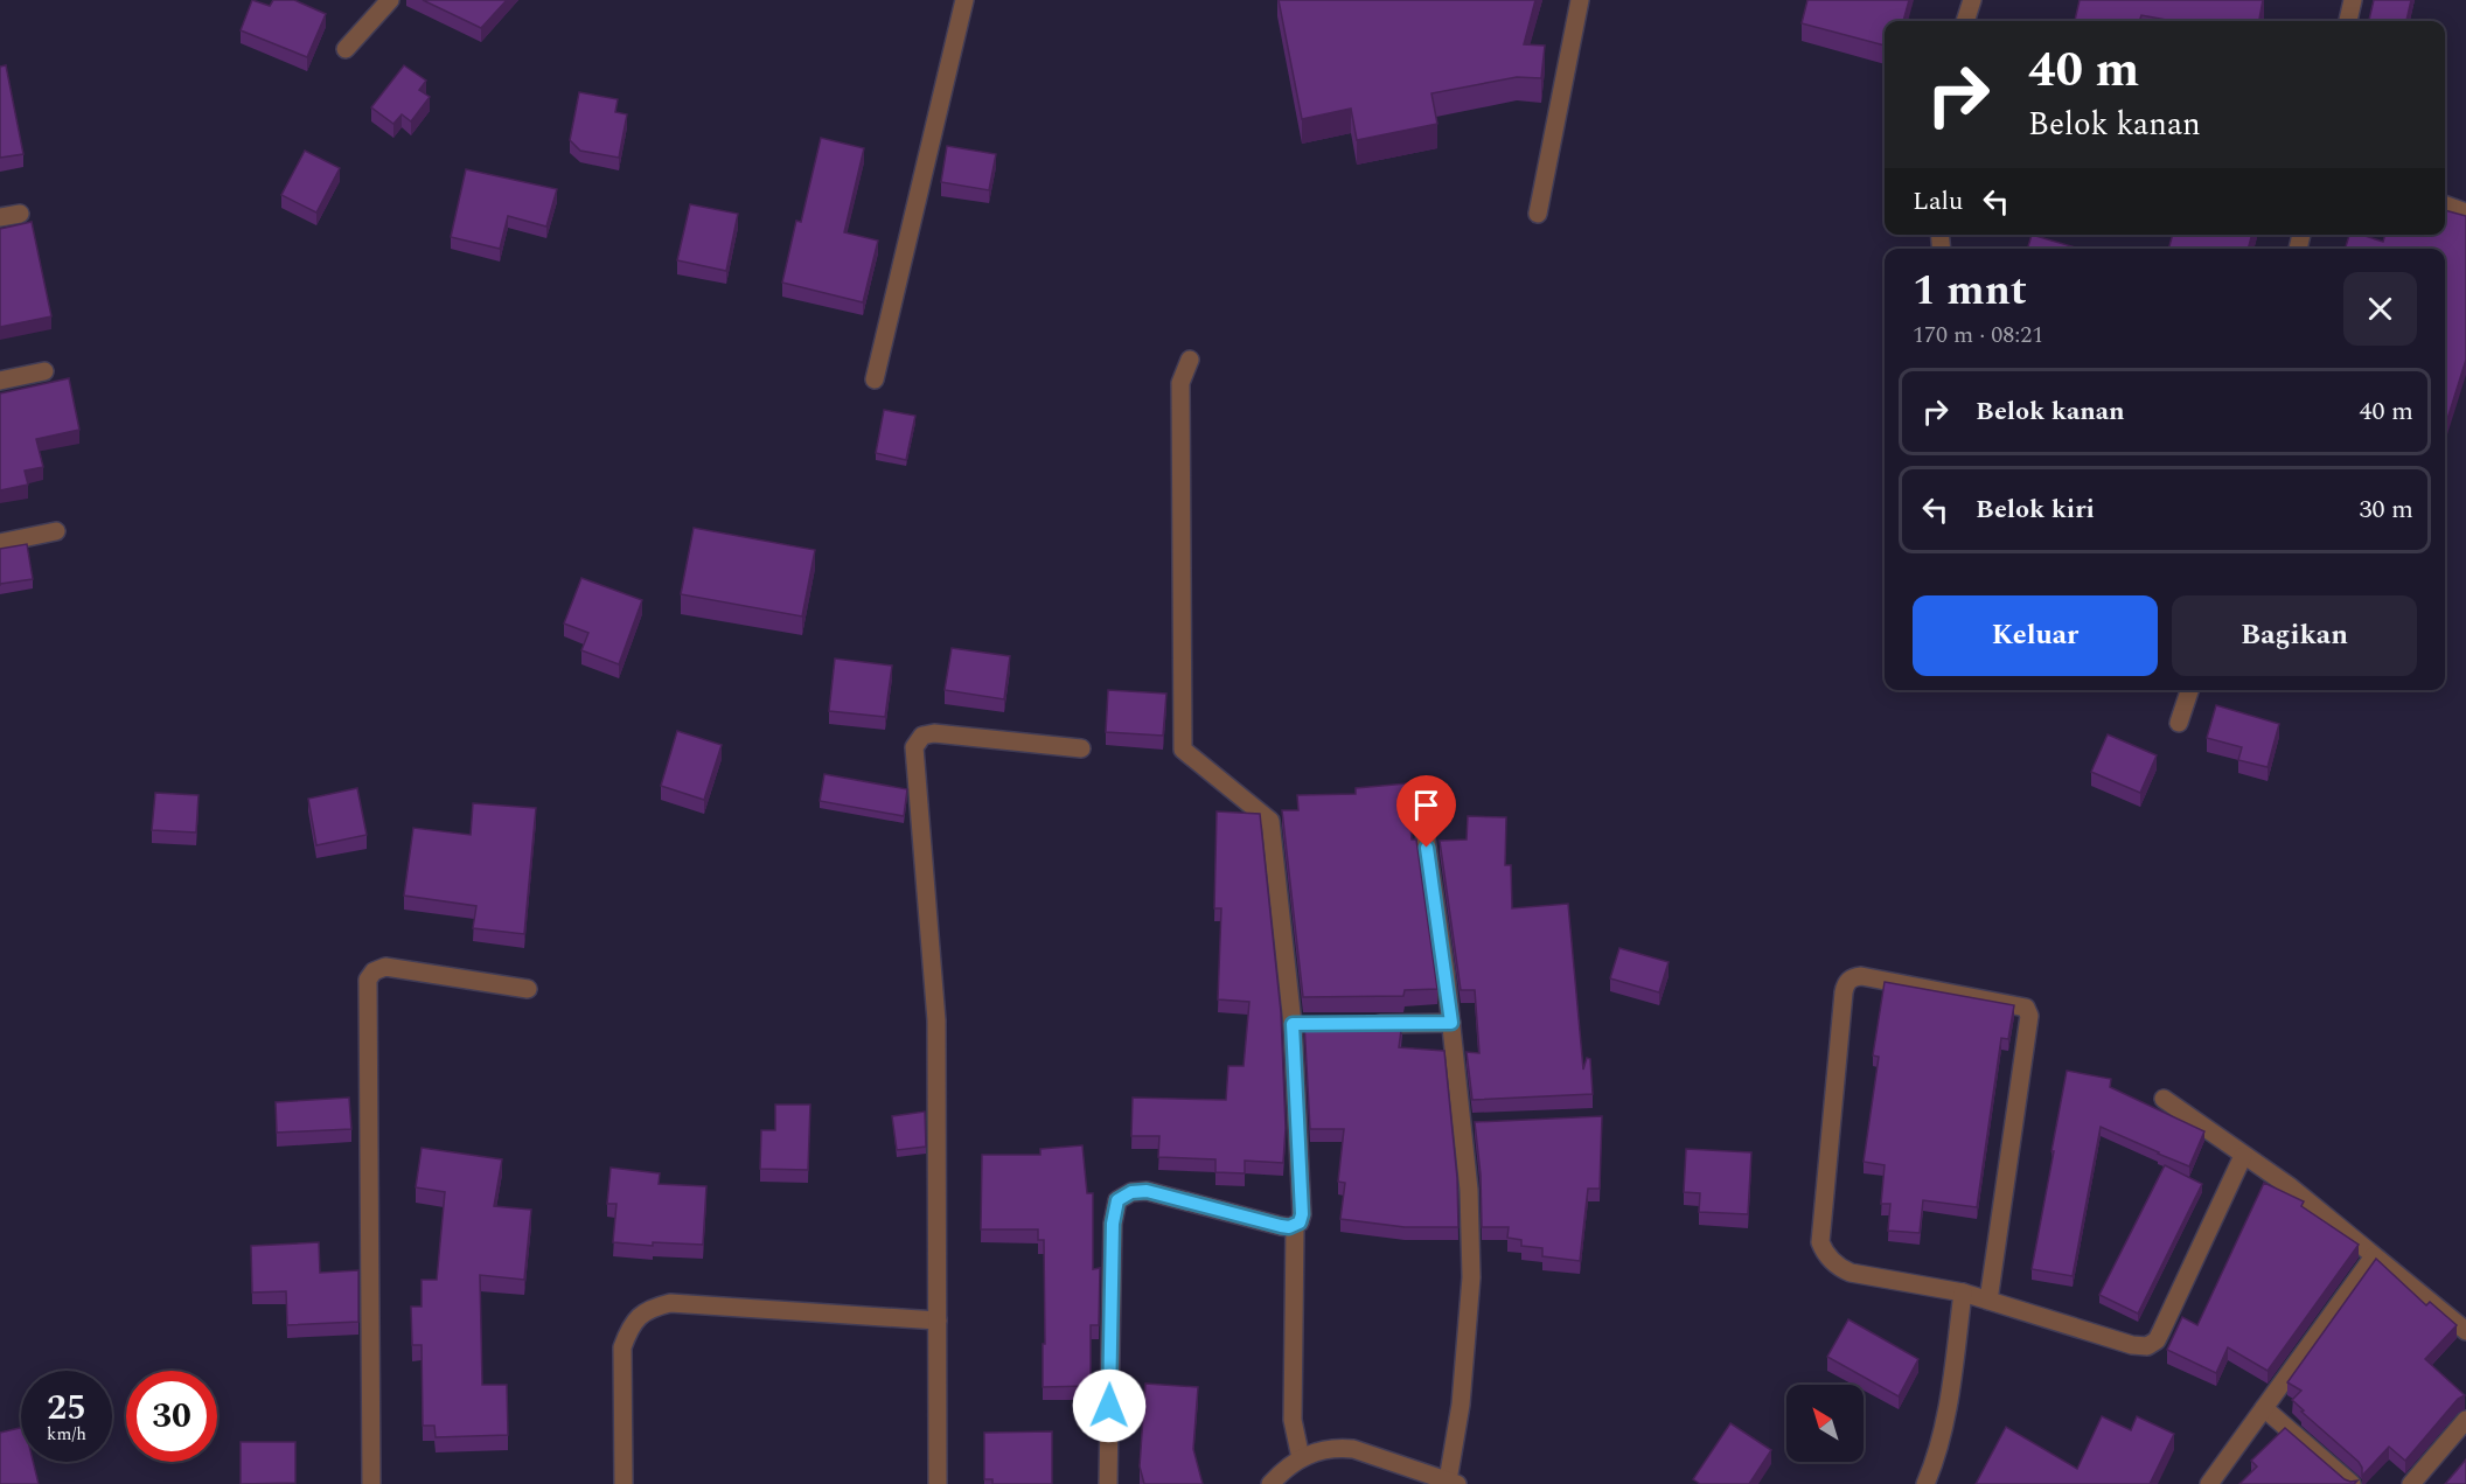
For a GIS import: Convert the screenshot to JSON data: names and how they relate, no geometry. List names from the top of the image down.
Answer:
{
  "north": "top left",
  "page": {
    "turn": ["40 m", "Belok kanan"],
    "then": "Lalu",
    "heading": ["1 mnt", "170 m · 08:21"],
    "list": [
      {
        "name": "Belok kanan",
        "value": "40 m"
      },
      {
        "name": "Belok kiri",
        "value": "30 m"
      }
    ],
    "buttons": ["Keluar", "Bagikan"],
    "speed": "25 km/h",
    "limit": "30"
  }
}
